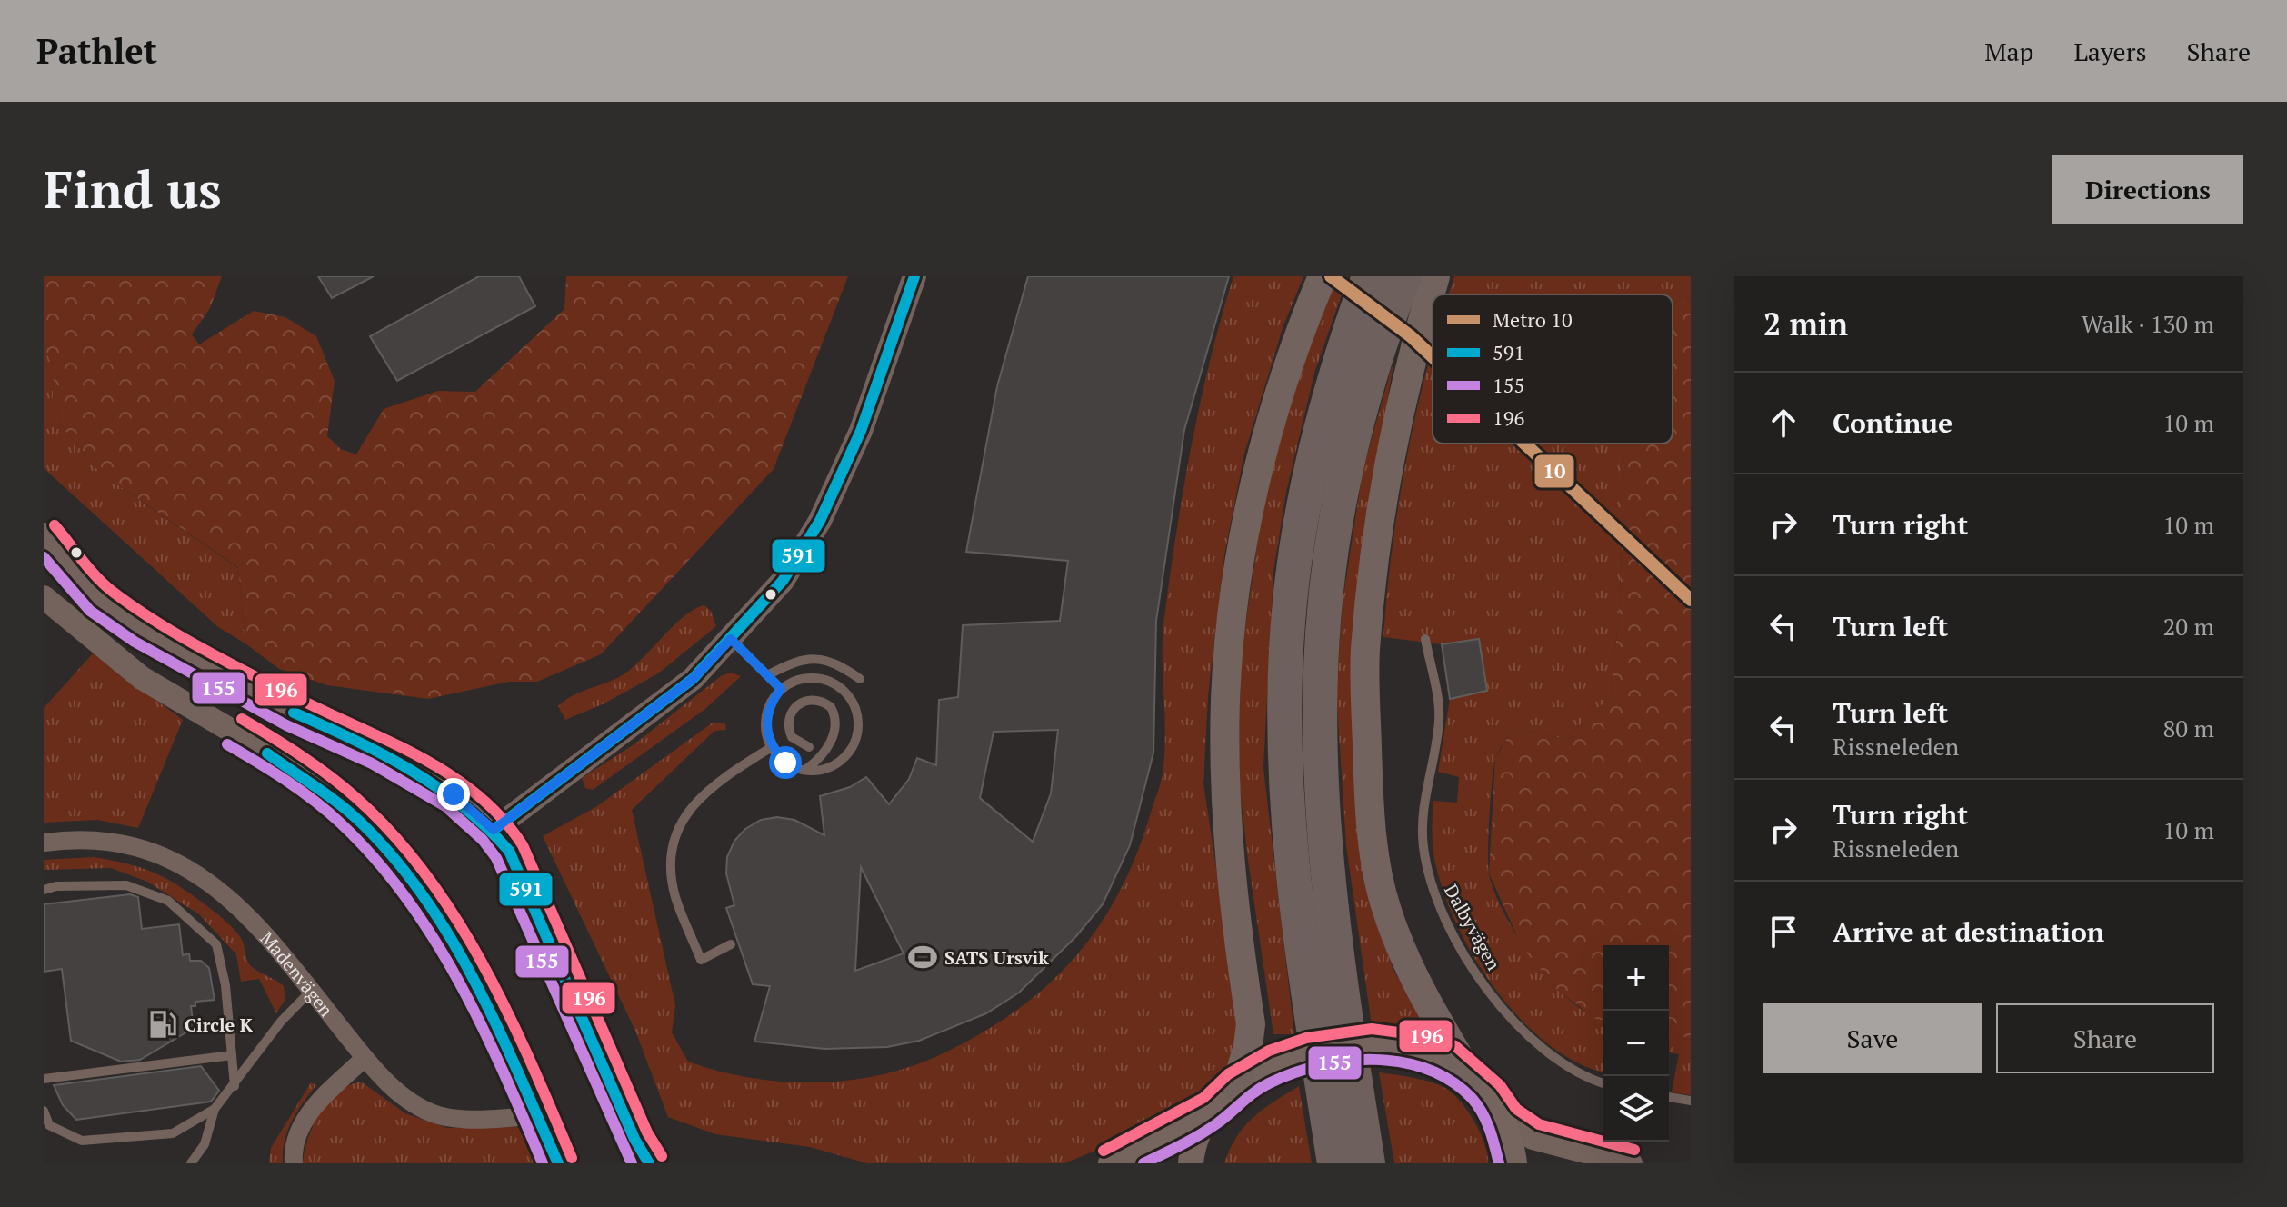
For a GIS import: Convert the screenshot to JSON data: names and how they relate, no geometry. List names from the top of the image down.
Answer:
{
  "streets": {
    "street": ["Madenvägen"],
    "lane": ["Dalbyvägen"]
  },
  "places": {
    "sports": ["SATS Ursvik"],
    "fuel station": ["Circle K"]
  },
  "lines": [
    "metro line 10",
    "transit line 591",
    "transit line 196",
    "transit line 155"
  ],
  "legend": [
    "Metro 10",
    "591",
    "155",
    "196"
  ],
  "page": {
    "header": "Pathlet",
    "nav": ["Map", "Layers", "Share"],
    "buttons": [
      "Directions",
      ["Save", "Share"]
    ],
    "title": "Find us",
    "heading": ["2 min", "Walk · 130 m"],
    "list": [
      ["Continue", "10 m"],
      ["Turn right", "10 m"],
      ["Turn left", "20 m"],
      ["Turn left", "Rissneleden", "80 m"],
      ["Turn right", "Rissneleden", "10 m"],
      "Arrive at destination"
    ],
    "map_buttons": ["+", "−"]
  }
}
